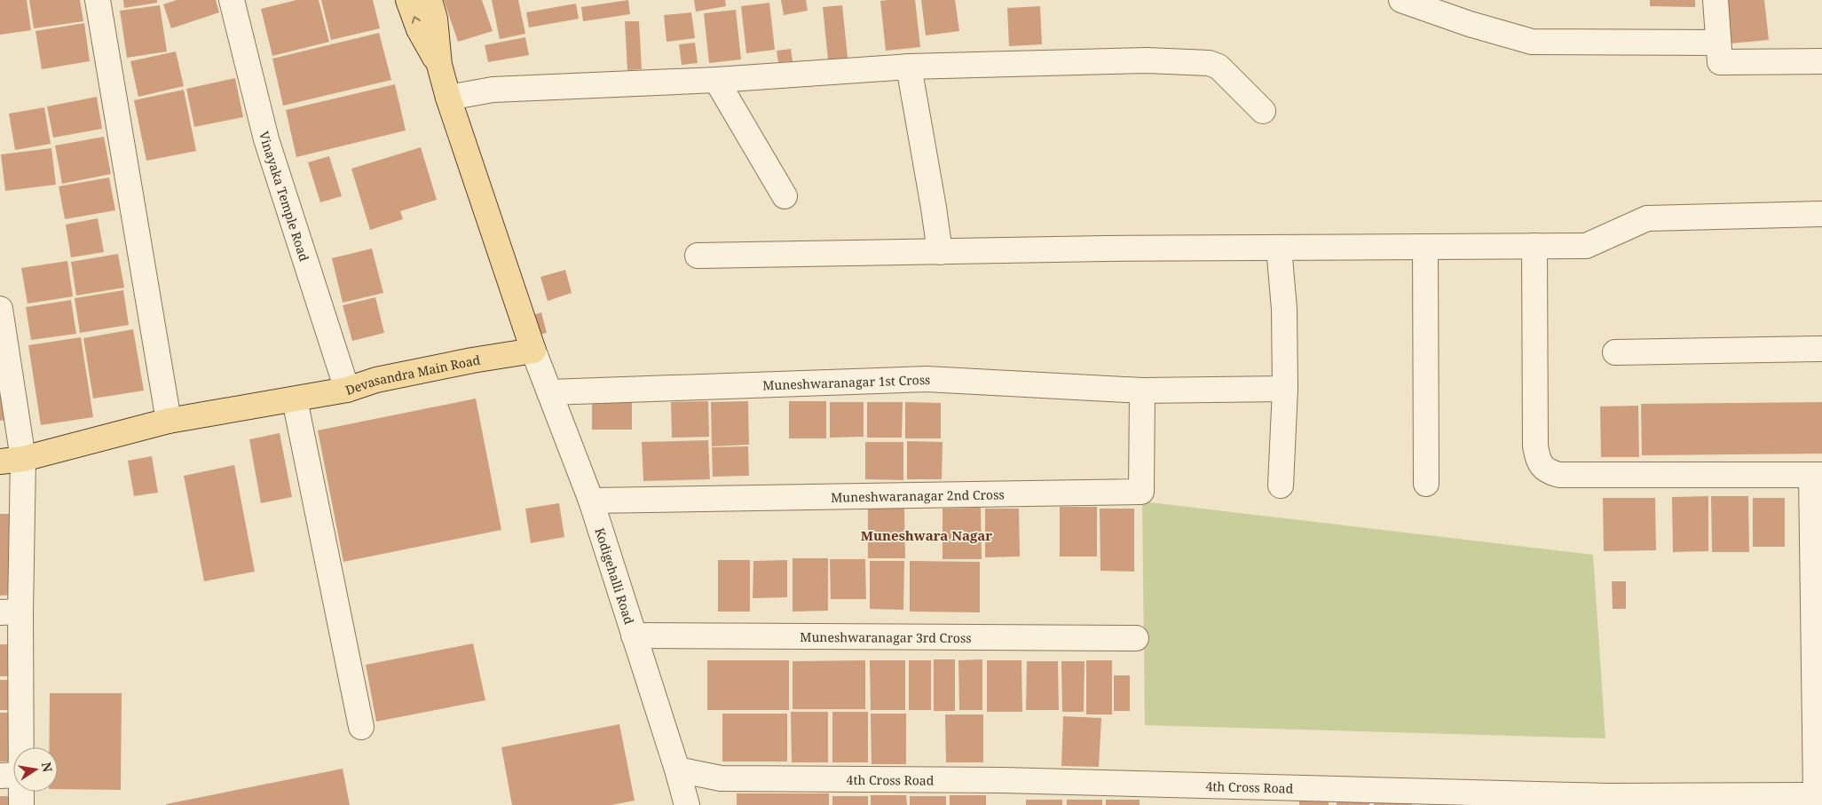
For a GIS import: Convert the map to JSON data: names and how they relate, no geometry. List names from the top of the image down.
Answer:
{
  "streets": {
    "main road": ["Devasandra Main Road"],
    "street": [
      "Vinayaka Temple Road",
      "Muneshwaranagar 1st Cross",
      "Muneshwaranagar 2nd Cross",
      "Kodigehalli Road",
      "Muneshwaranagar 3rd Cross",
      "4th Cross Road"
    ]
  },
  "crossings": [
    ["Vinayaka Temple Road", "Devasandra Main Road"],
    ["Devasandra Main Road", "Kodigehalli Road"],
    ["Muneshwaranagar 1st Cross", "Muneshwaranagar 2nd Cross"],
    ["Muneshwaranagar 1st Cross", "Kodigehalli Road"],
    ["Muneshwaranagar 2nd Cross", "Kodigehalli Road"],
    ["Kodigehalli Road", "Muneshwaranagar 3rd Cross"],
    ["Kodigehalli Road", "4th Cross Road"]
  ],
  "districts": ["Muneshwara Nagar"],
  "north": "right"
}
